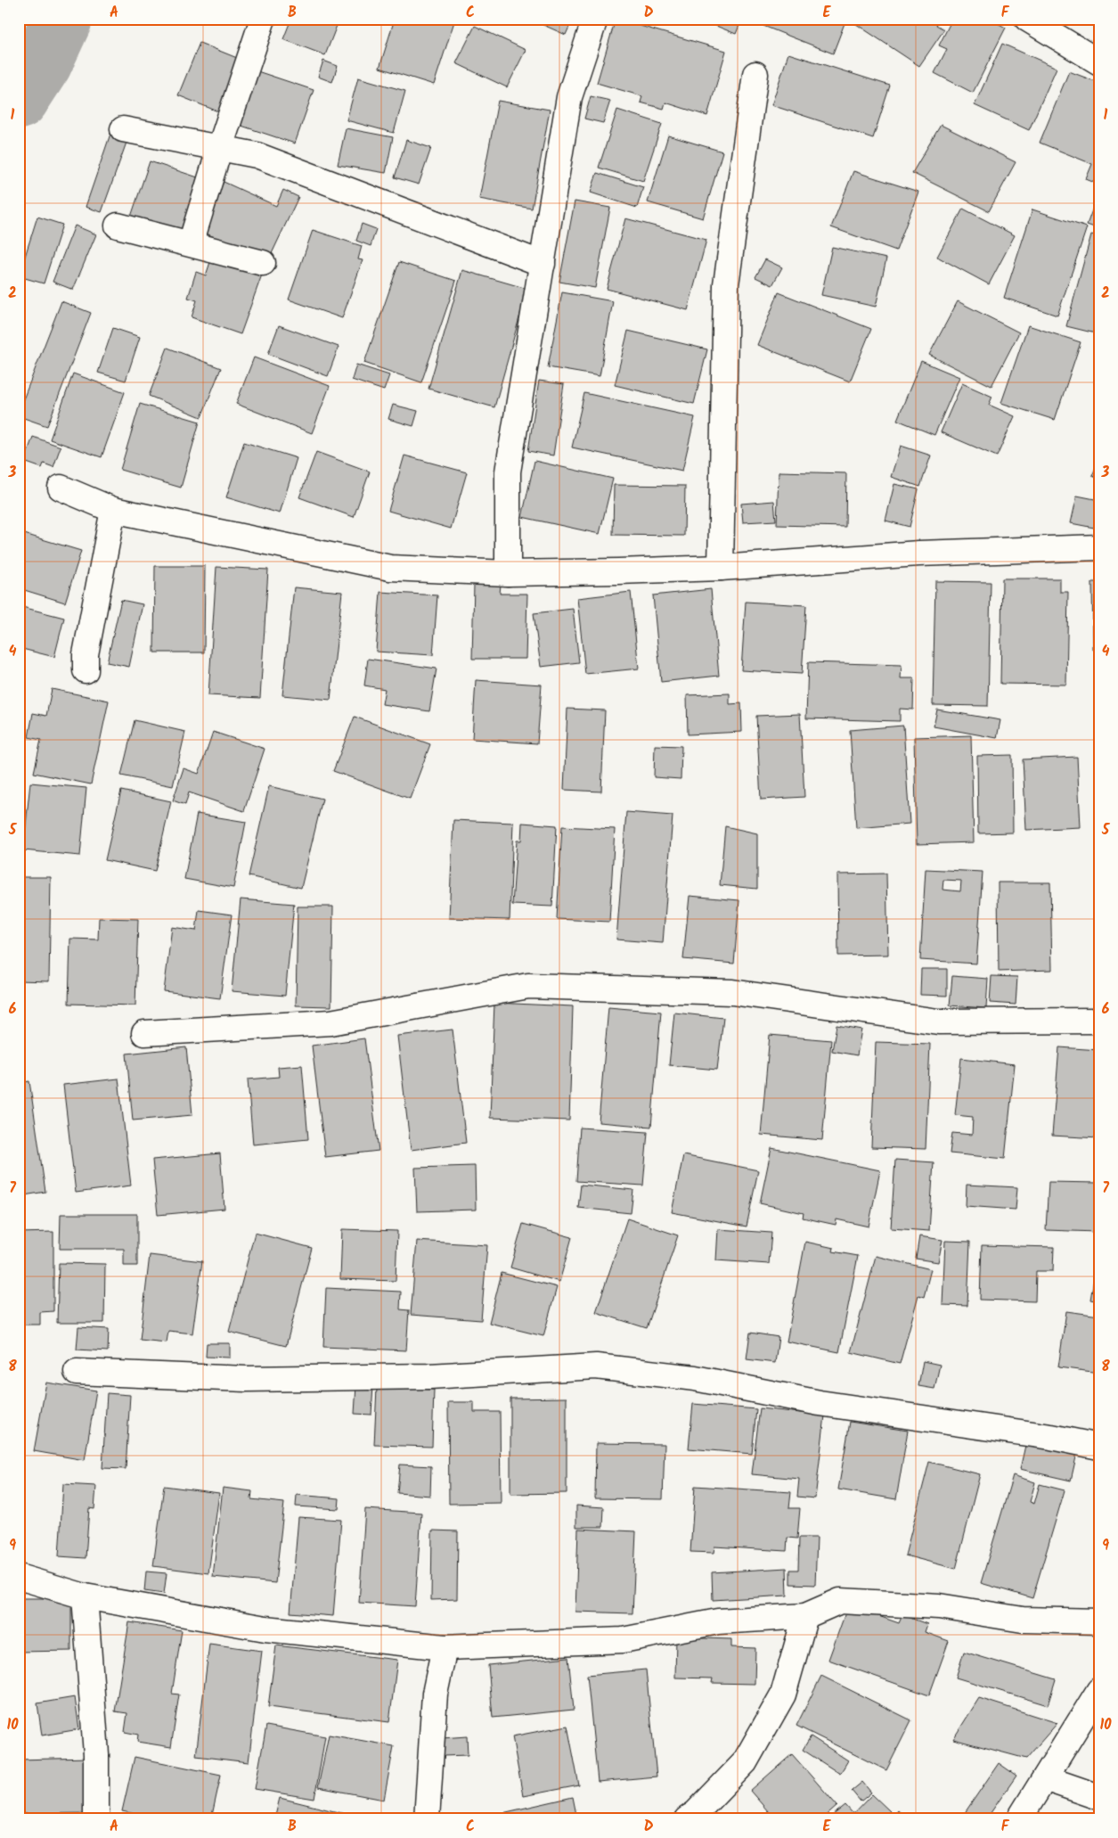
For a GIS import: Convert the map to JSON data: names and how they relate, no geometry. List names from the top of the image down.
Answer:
{
  "grid": {
    "columns": [
      "A",
      "B",
      "C",
      "D",
      "E",
      "F"
    ],
    "rows": [
      "1",
      "2",
      "3",
      "4",
      "5",
      "6",
      "7",
      "8",
      "9",
      "10"
    ]
  }
}
